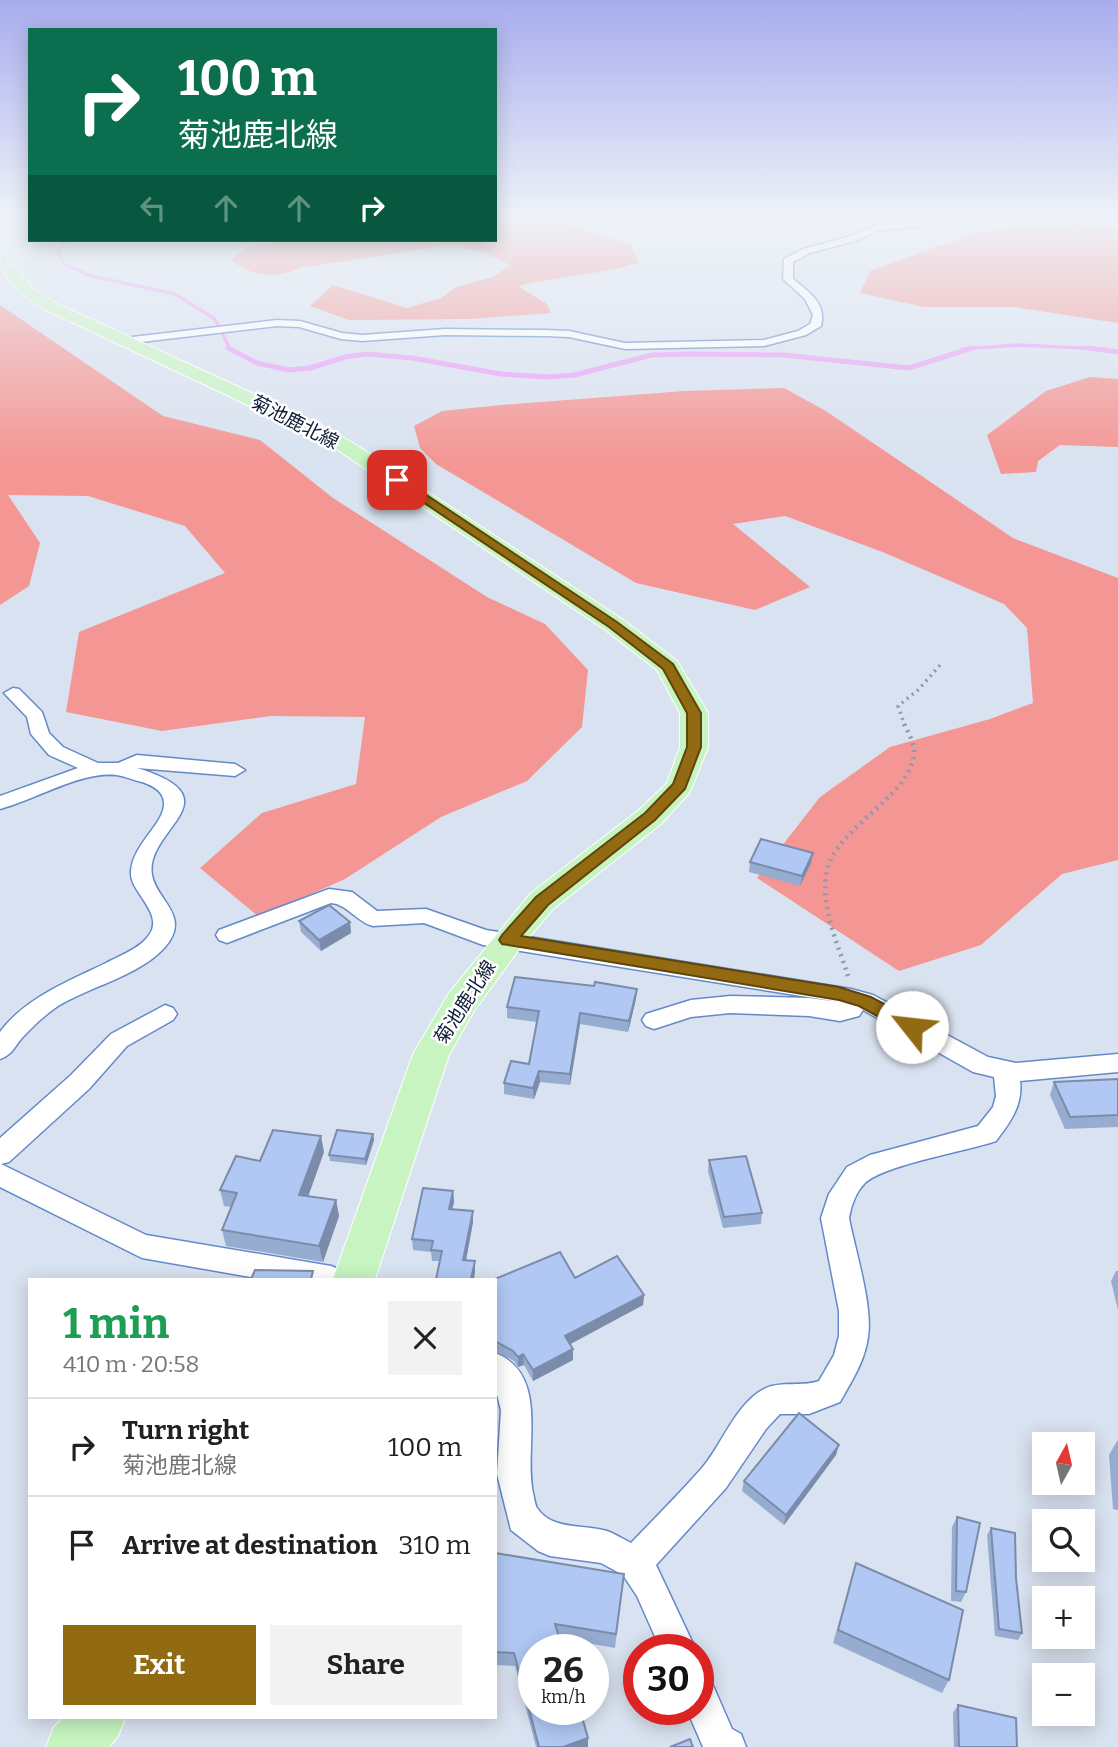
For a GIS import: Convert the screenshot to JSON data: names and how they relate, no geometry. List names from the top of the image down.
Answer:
{
  "streets": {
    "main road": ["菊池鹿北線"]
  },
  "north": "top",
  "page": {
    "turn": ["100 m", "菊池鹿北線"],
    "heading": ["1 min", "410 m · 20:58"],
    "list": [
      {
        "name": "Turn right",
        "note": "菊池鹿北線",
        "value": "100 m"
      },
      {
        "name": "Arrive at destination",
        "value": "310 m"
      }
    ],
    "map_buttons": ["+", "−"],
    "buttons": ["Exit", "Share"],
    "speed": "26 km/h",
    "limit": "30"
  }
}
